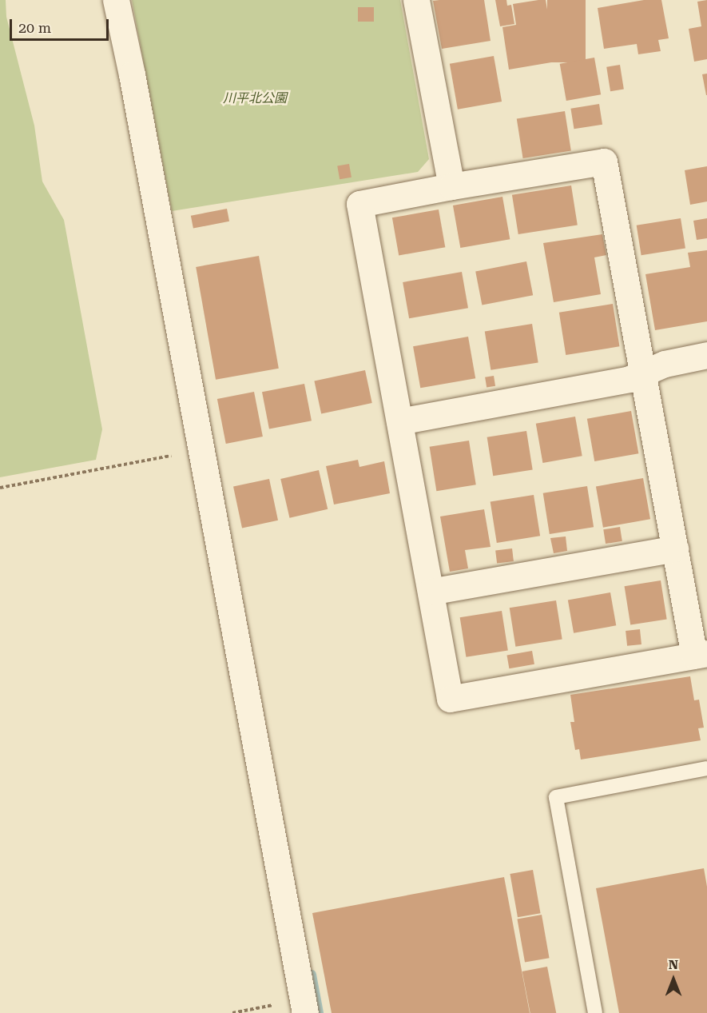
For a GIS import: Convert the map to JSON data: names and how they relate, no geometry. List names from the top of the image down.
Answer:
{
  "parks": ["川平北公園"],
  "scale_bar": "20 m",
  "north": "top"
}
